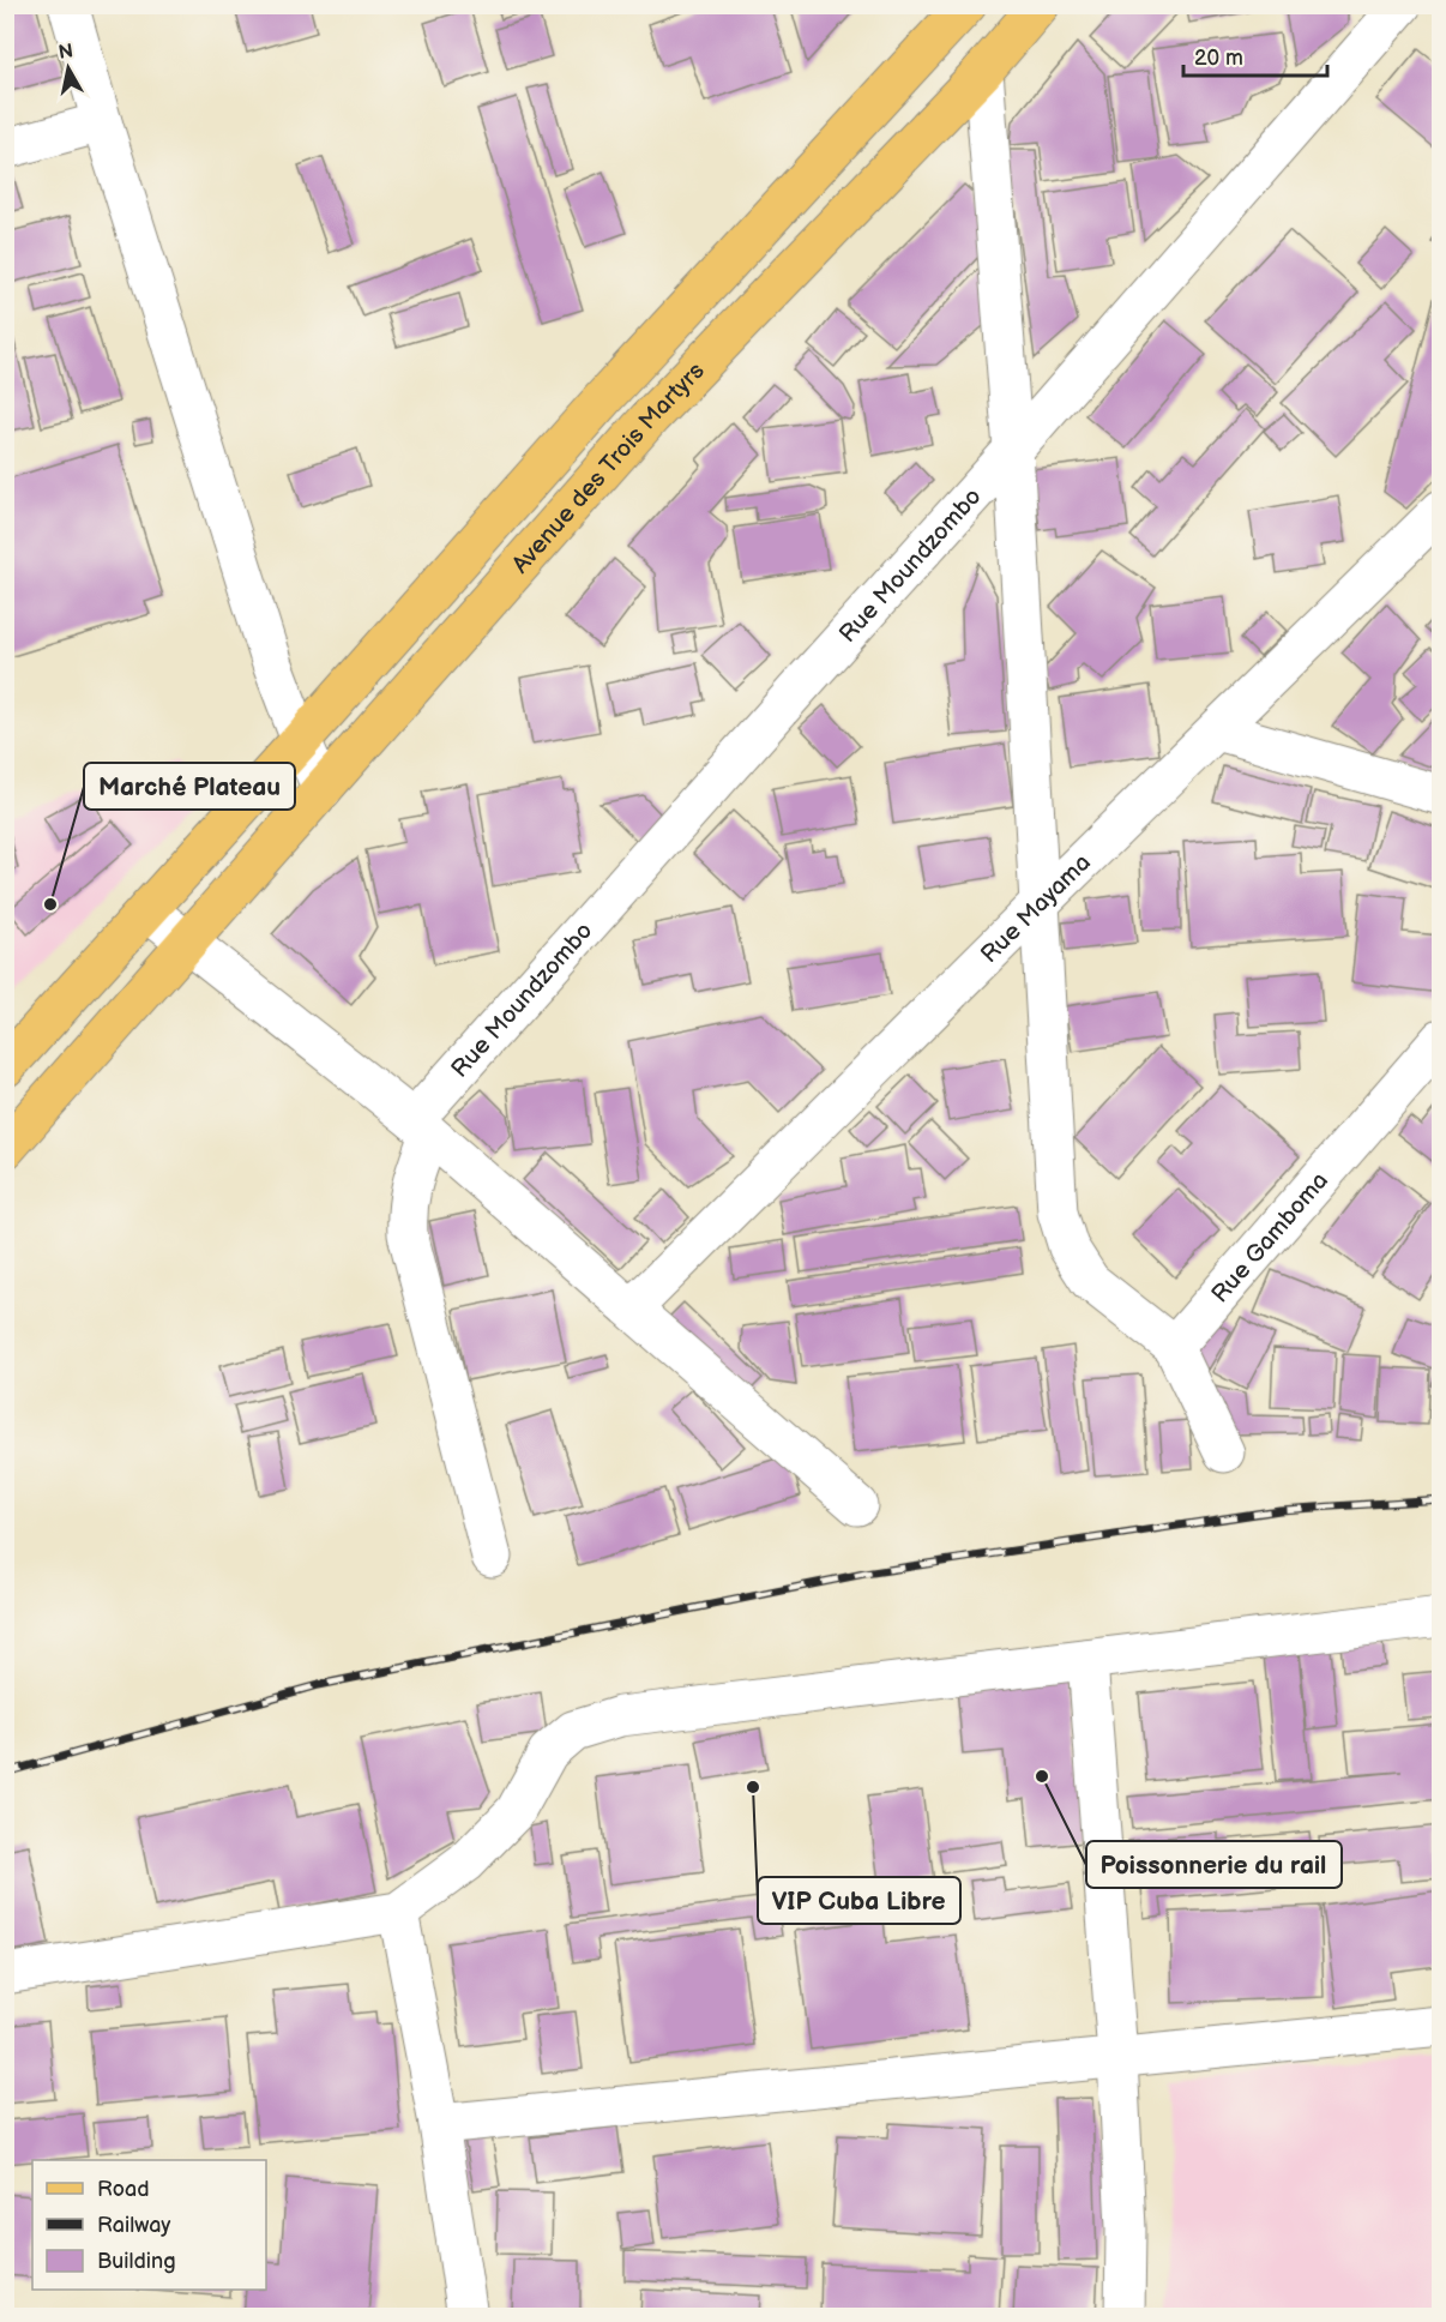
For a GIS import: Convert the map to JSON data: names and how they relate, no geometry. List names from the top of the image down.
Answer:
{
  "streets": {
    "main road": ["Avenue des Trois Martyrs"],
    "street": ["Rue Moundzombo", "Rue Mayama", "Rue Gamboma"]
  },
  "places": ["Marché Plateau", "Poissonnerie du rail", "VIP Cuba Libre"],
  "legend": ["Road", "Railway", "Building"],
  "scale_bar": "20 m",
  "north": "top"
}
